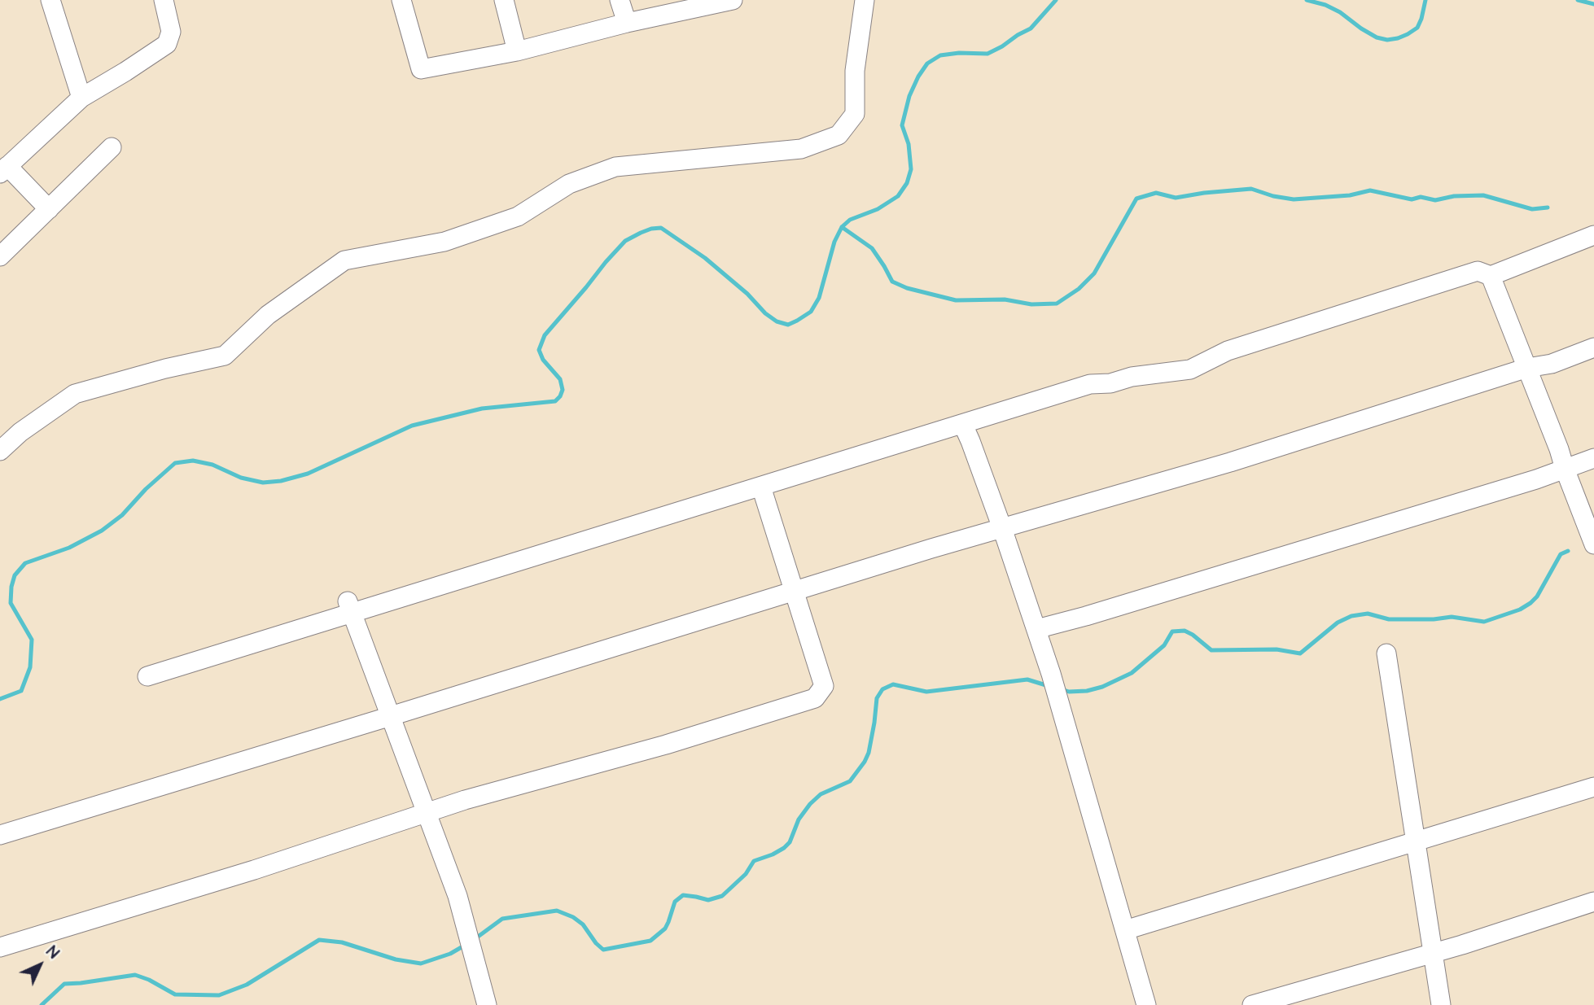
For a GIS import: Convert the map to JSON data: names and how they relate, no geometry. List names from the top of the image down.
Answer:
{
  "north": "top right"
}
